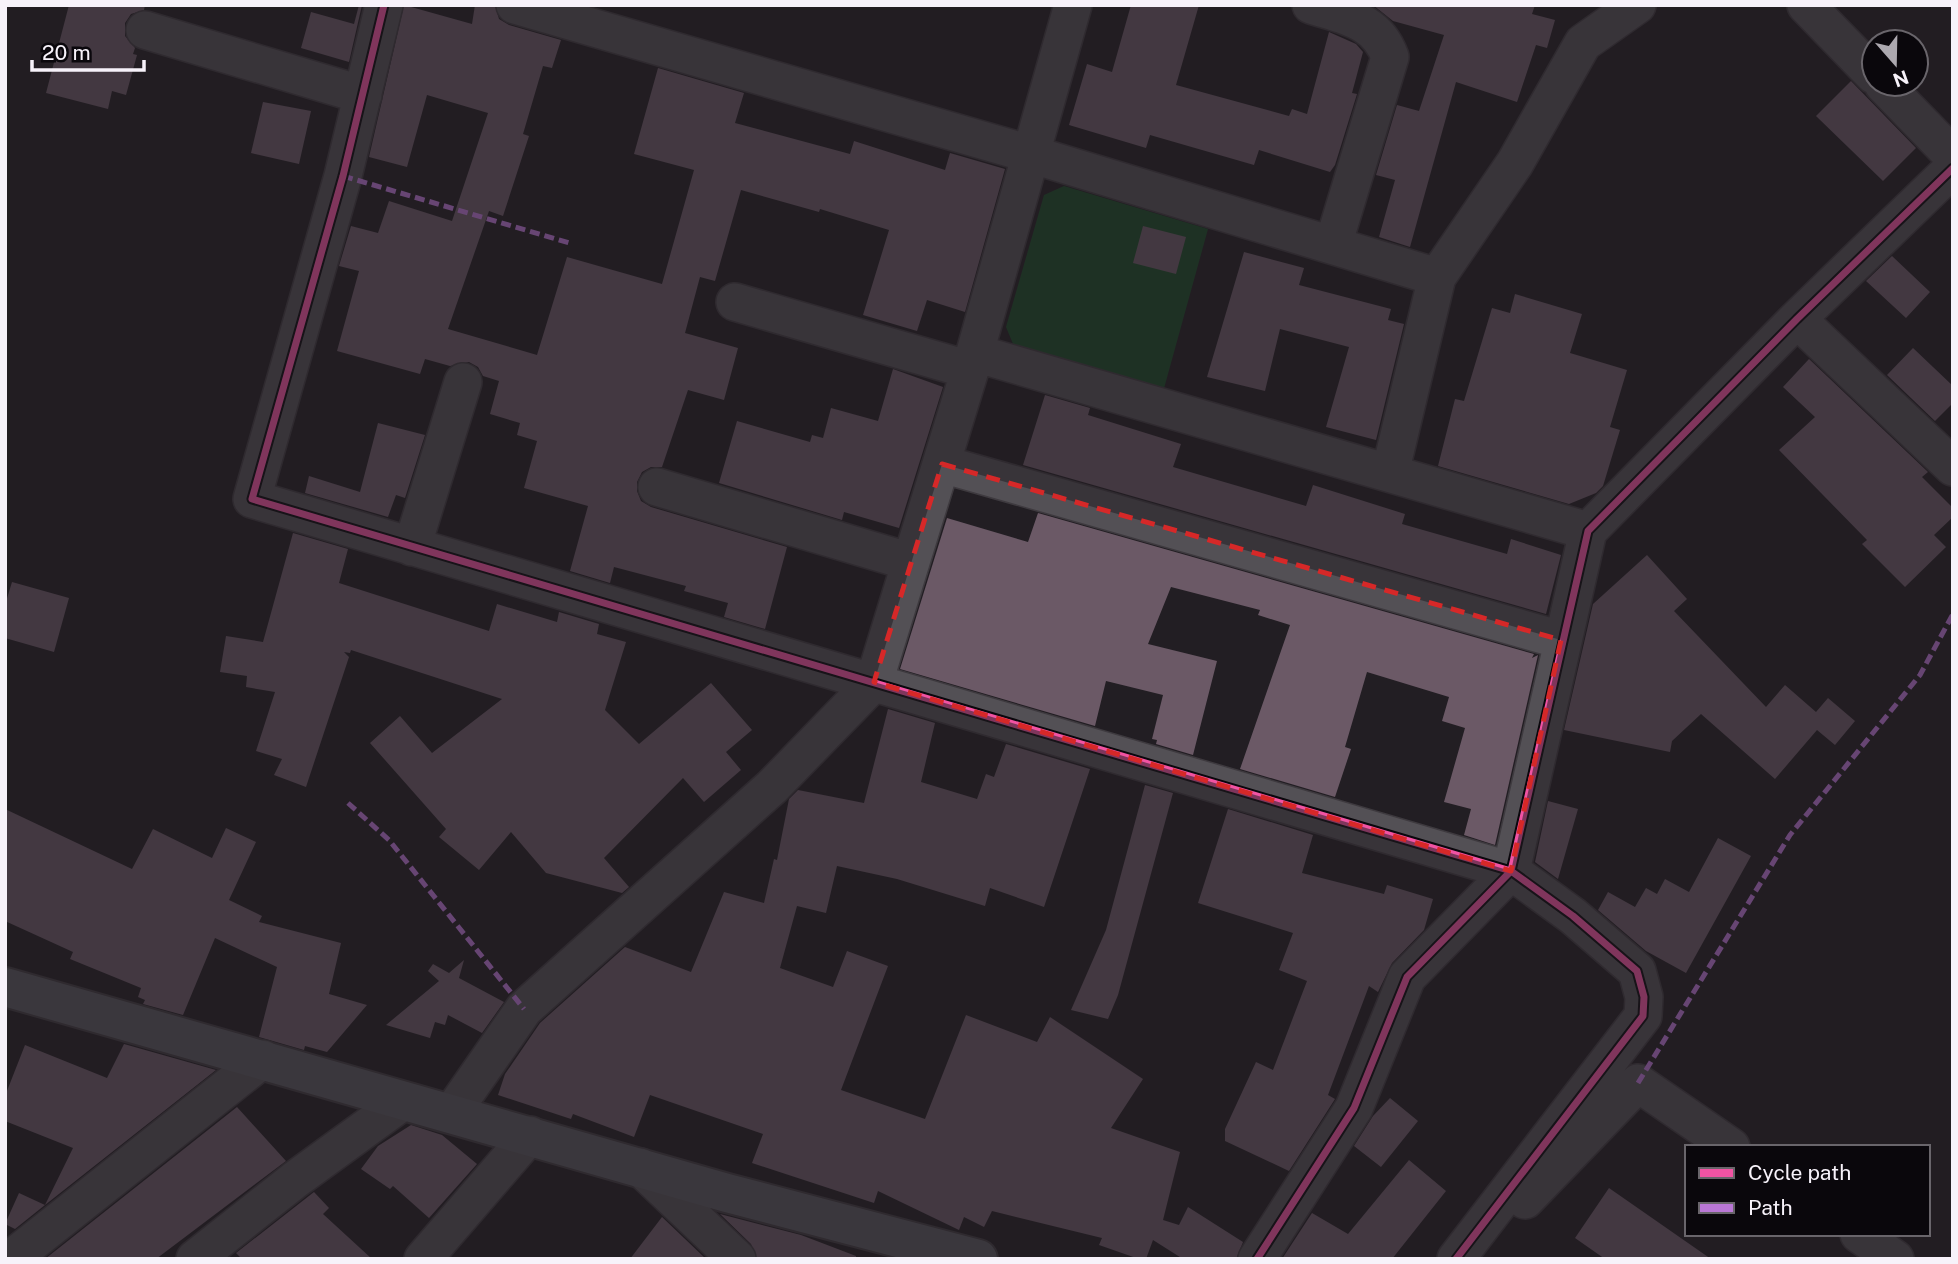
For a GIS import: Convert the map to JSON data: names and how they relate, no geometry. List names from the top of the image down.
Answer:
{
  "legend": ["Cycle path", "Path"],
  "scale_bar": "20 m",
  "north": "bottom"
}
